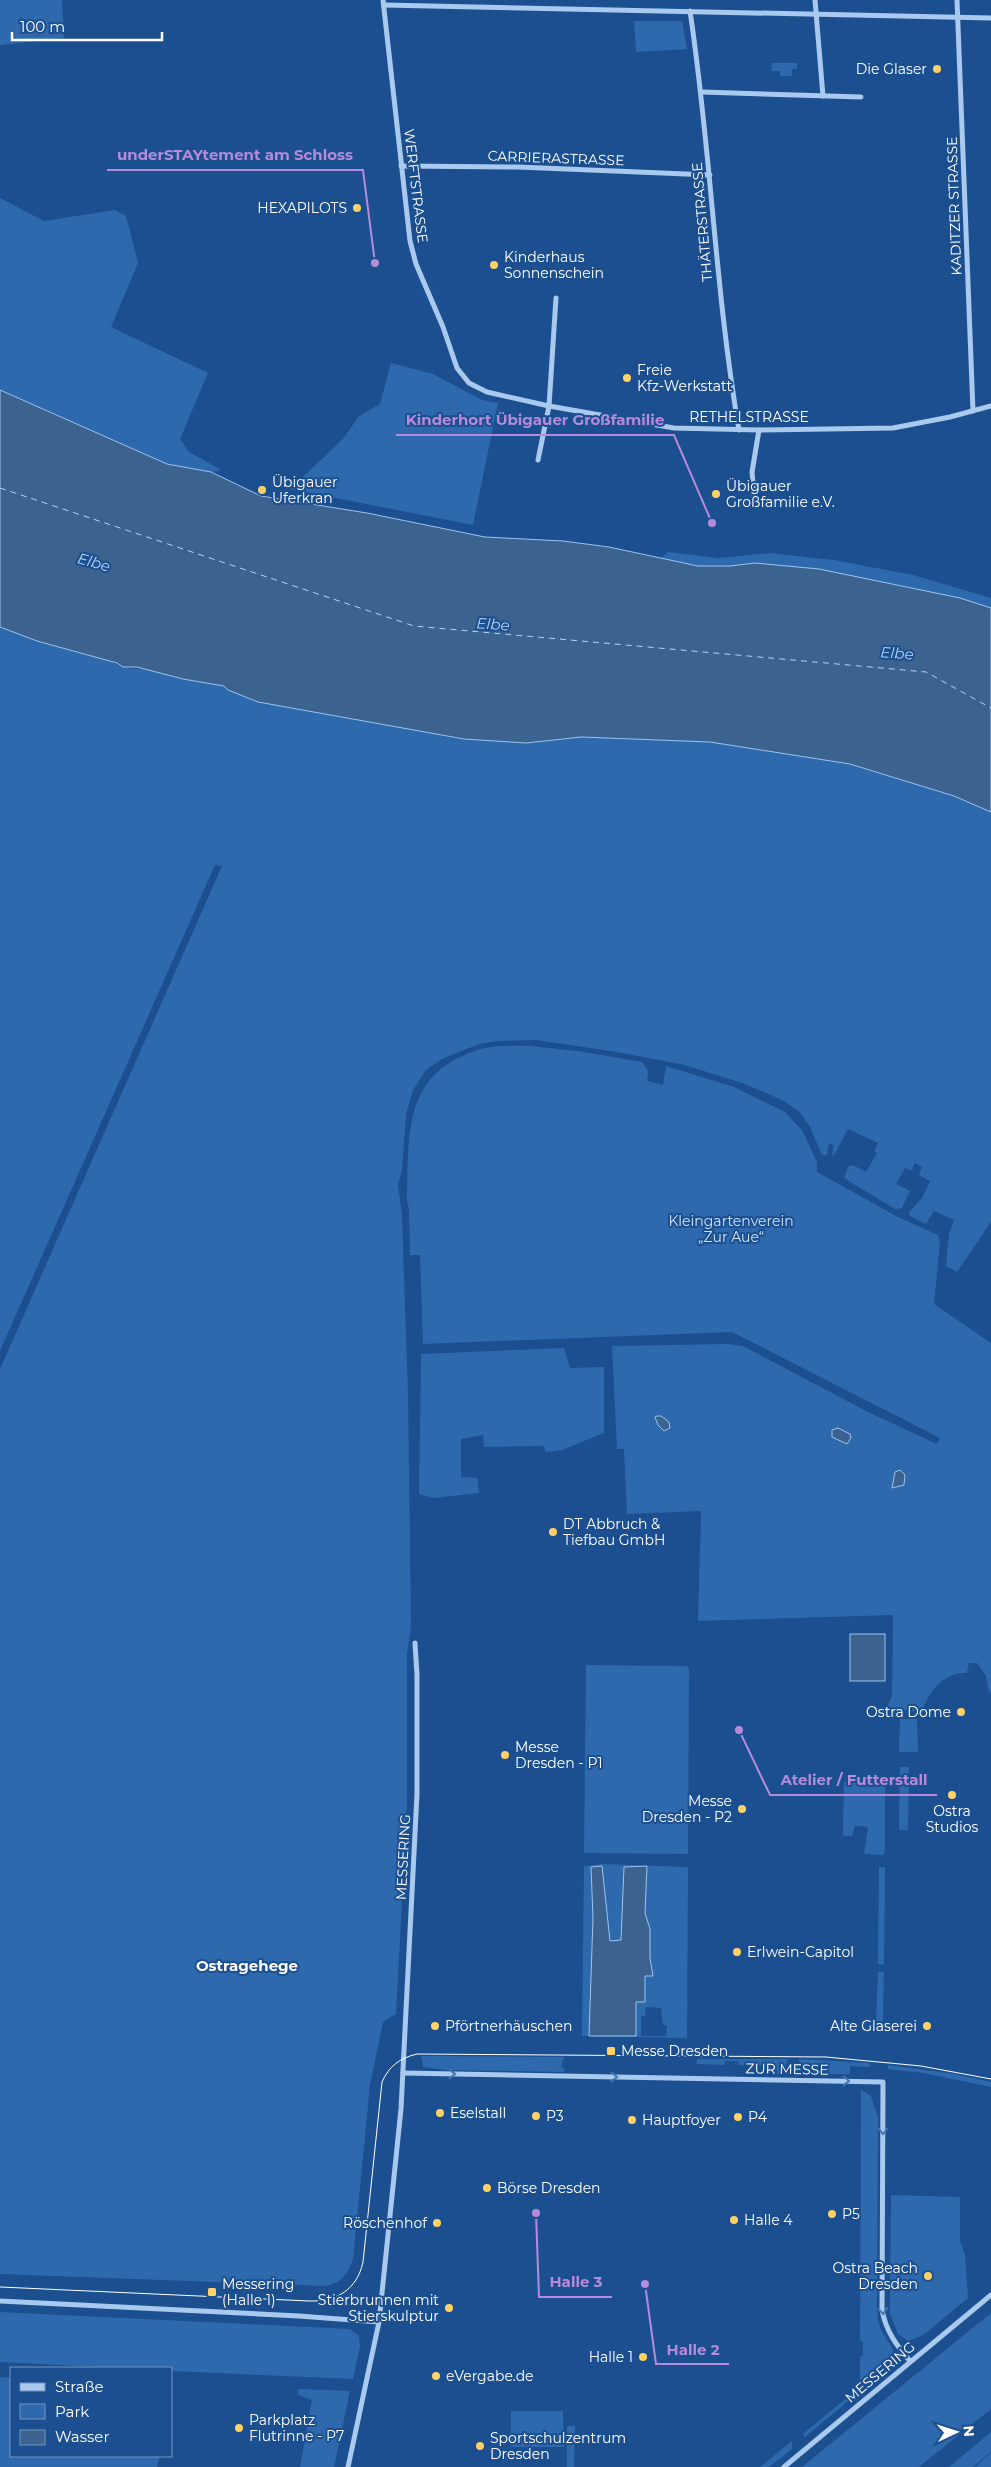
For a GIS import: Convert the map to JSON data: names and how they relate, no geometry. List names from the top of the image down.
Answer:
{
  "streets": {
    "street": [
      "CARRIERASTRASSE",
      "WERFTSTRASSE",
      "KADITZER STRASSE",
      "THÄTERSTRASSE",
      "RETHELSTRASSE",
      "MESSERING",
      "ZUR MESSE"
    ]
  },
  "crossings": [
    ["CARRIERASTRASSE", "WERFTSTRASSE"],
    ["CARRIERASTRASSE", "THÄTERSTRASSE"],
    ["WERFTSTRASSE", "RETHELSTRASSE"],
    ["KADITZER STRASSE", "RETHELSTRASSE"],
    ["THÄTERSTRASSE", "RETHELSTRASSE"],
    ["MESSERING", "ZUR MESSE"]
  ],
  "districts": ["Ostragehege"],
  "water": ["Elbe"],
  "parks": ["Kleingartenverein „Zur Aue“"],
  "places": {
    "other": [
      "Die Glaser",
      "HEXAPILOTS",
      "underSTAYtement am Schloss",
      "Kinderhaus Sonnenschein",
      "Freie Kfz-Werkstatt",
      "Übigauer Uferkran",
      "Übigauer Großfamilie e.V.",
      "Kinderhort Übigauer Großfamilie",
      "DT Abbruch & Tiefbau GmbH",
      "Ostra Dome",
      "Atelier / Futterstall",
      "Messe Dresden - P1",
      "Ostra Studios",
      "Messe Dresden - P2",
      "Erlwein-Capitol",
      "Pförtnerhäuschen",
      "Alte Glaserei",
      "Eselstall",
      "P3",
      "P4",
      "Hauptfoyer",
      "Börse Dresden",
      "Halle 3",
      "P5",
      "Halle 4",
      "Röschenhof",
      "Ostra Beach Dresden",
      "Halle 2",
      "Stierbrunnen mit Stierskulptur",
      "Halle 1",
      "eVergabe.de",
      "Parkplatz Flutrinne - P7",
      "Sportschulzentrum Dresden"
    ],
    "transit": ["Messe Dresden", "Messering (Halle 1)"]
  },
  "legend": ["Straße", "Park", "Wasser"],
  "scale_bar": "100 m",
  "north": "right"
}
